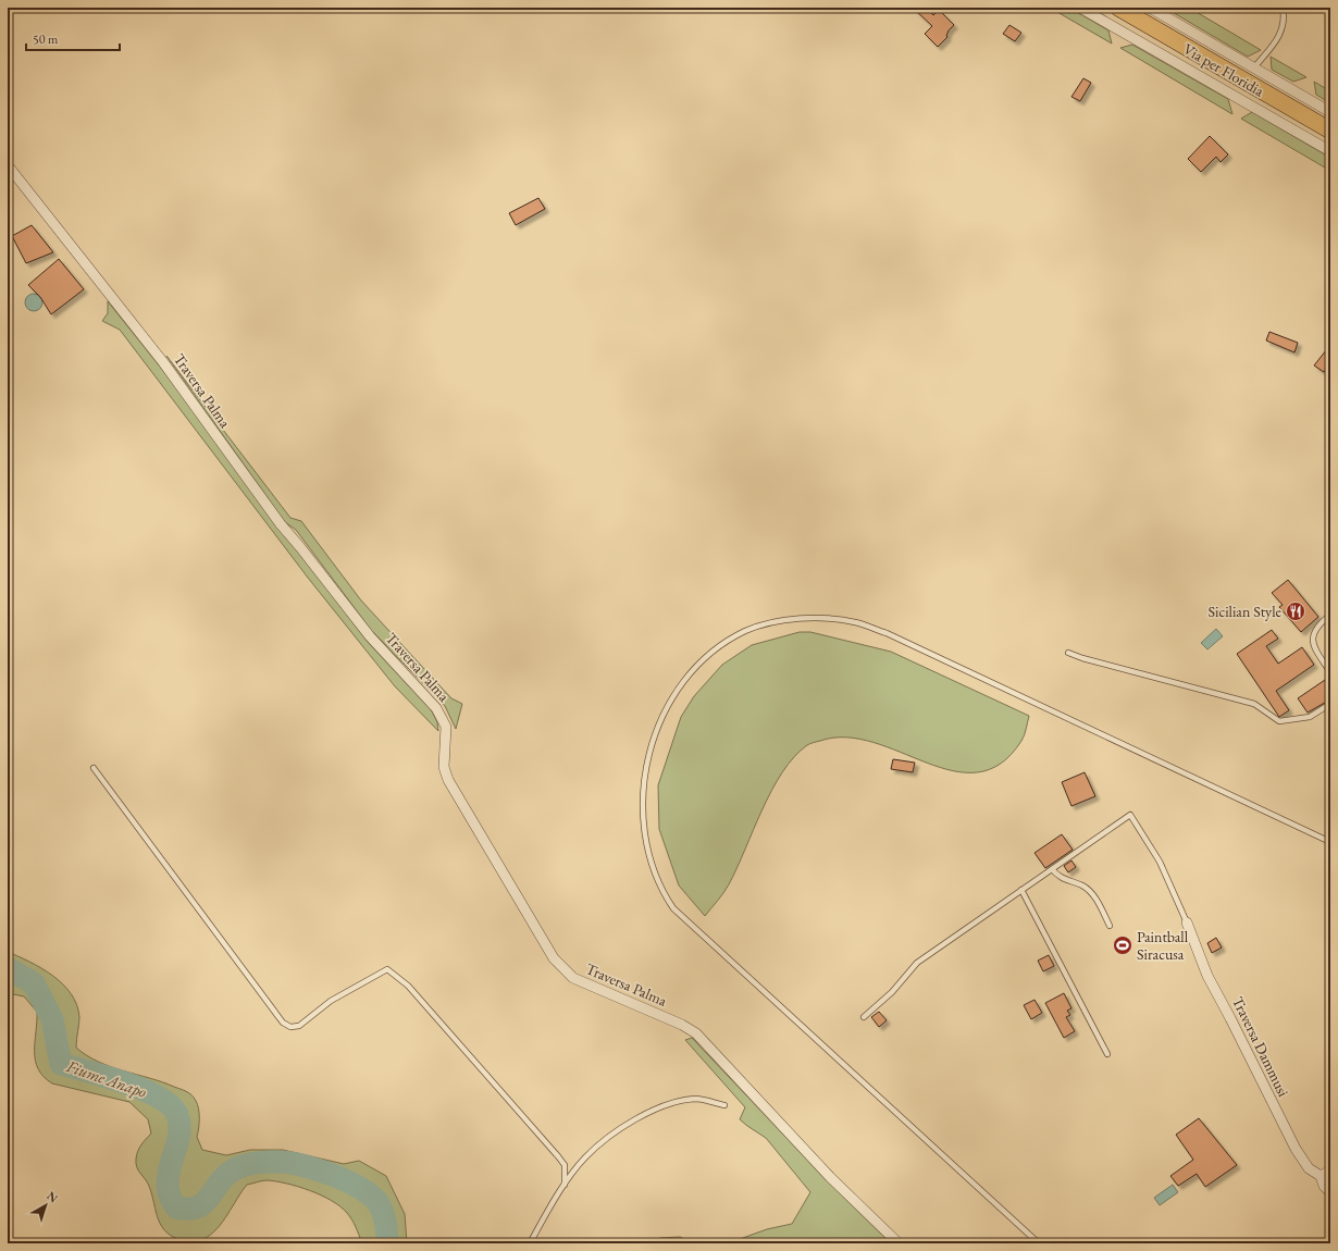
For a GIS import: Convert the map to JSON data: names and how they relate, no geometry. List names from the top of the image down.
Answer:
{
  "streets": {
    "main road": ["Via per Floridia"],
    "street": ["Traversa Palma", "Traversa Dammusi"]
  },
  "water": ["Fiume Anapo"],
  "places": {
    "restaurant": ["Sicilian Style"],
    "sports": ["Paintball Siracusa"]
  },
  "scale_bar": "50 m",
  "north": "top right"
}
